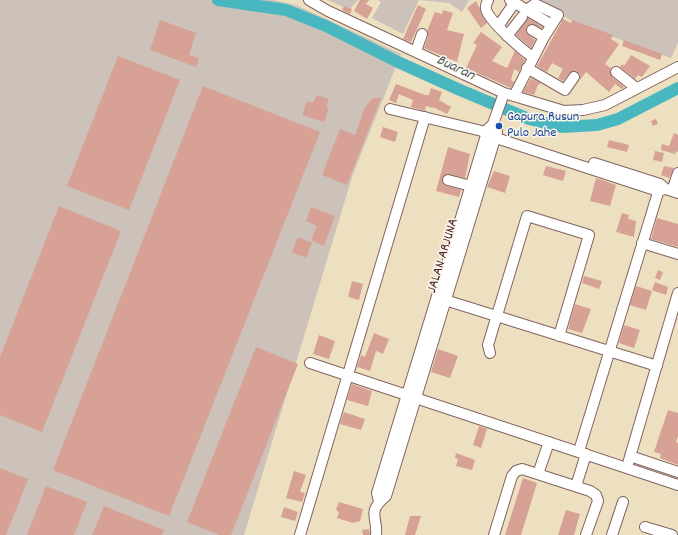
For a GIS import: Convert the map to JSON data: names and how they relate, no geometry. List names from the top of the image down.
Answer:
{
  "streets": {
    "street": ["JALAN ARJUNA"]
  },
  "water": ["Buaran"],
  "places": ["Gapura Rusun Pulo Jahe"]
}
